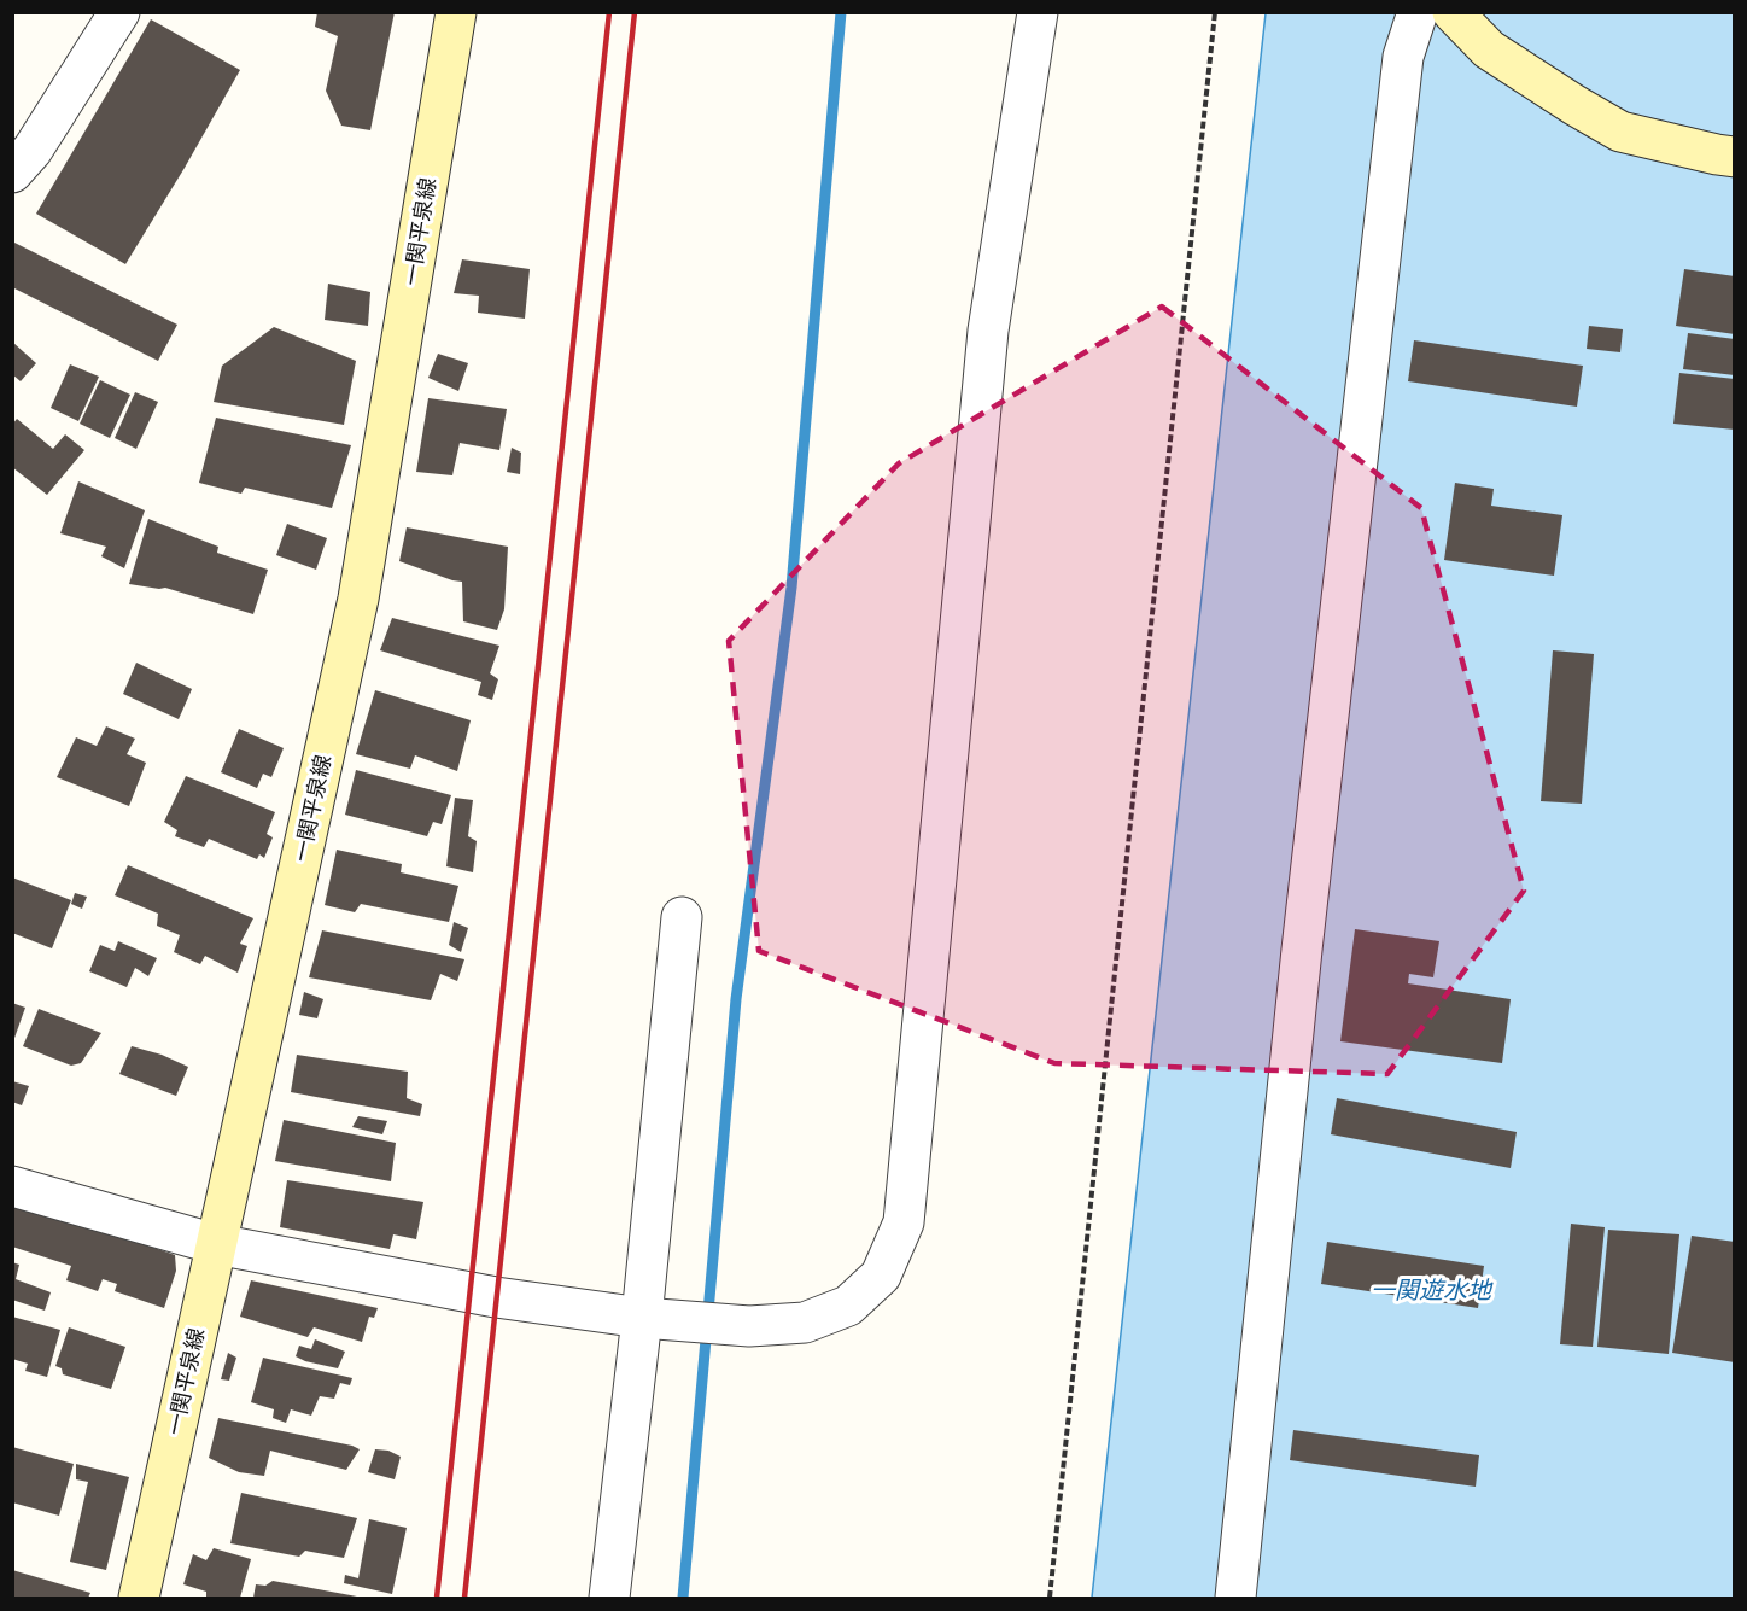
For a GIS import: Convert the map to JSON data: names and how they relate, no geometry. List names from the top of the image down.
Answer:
{
  "streets": {
    "main road": ["一関平泉線"]
  },
  "water": ["一関遊水地"]
}
